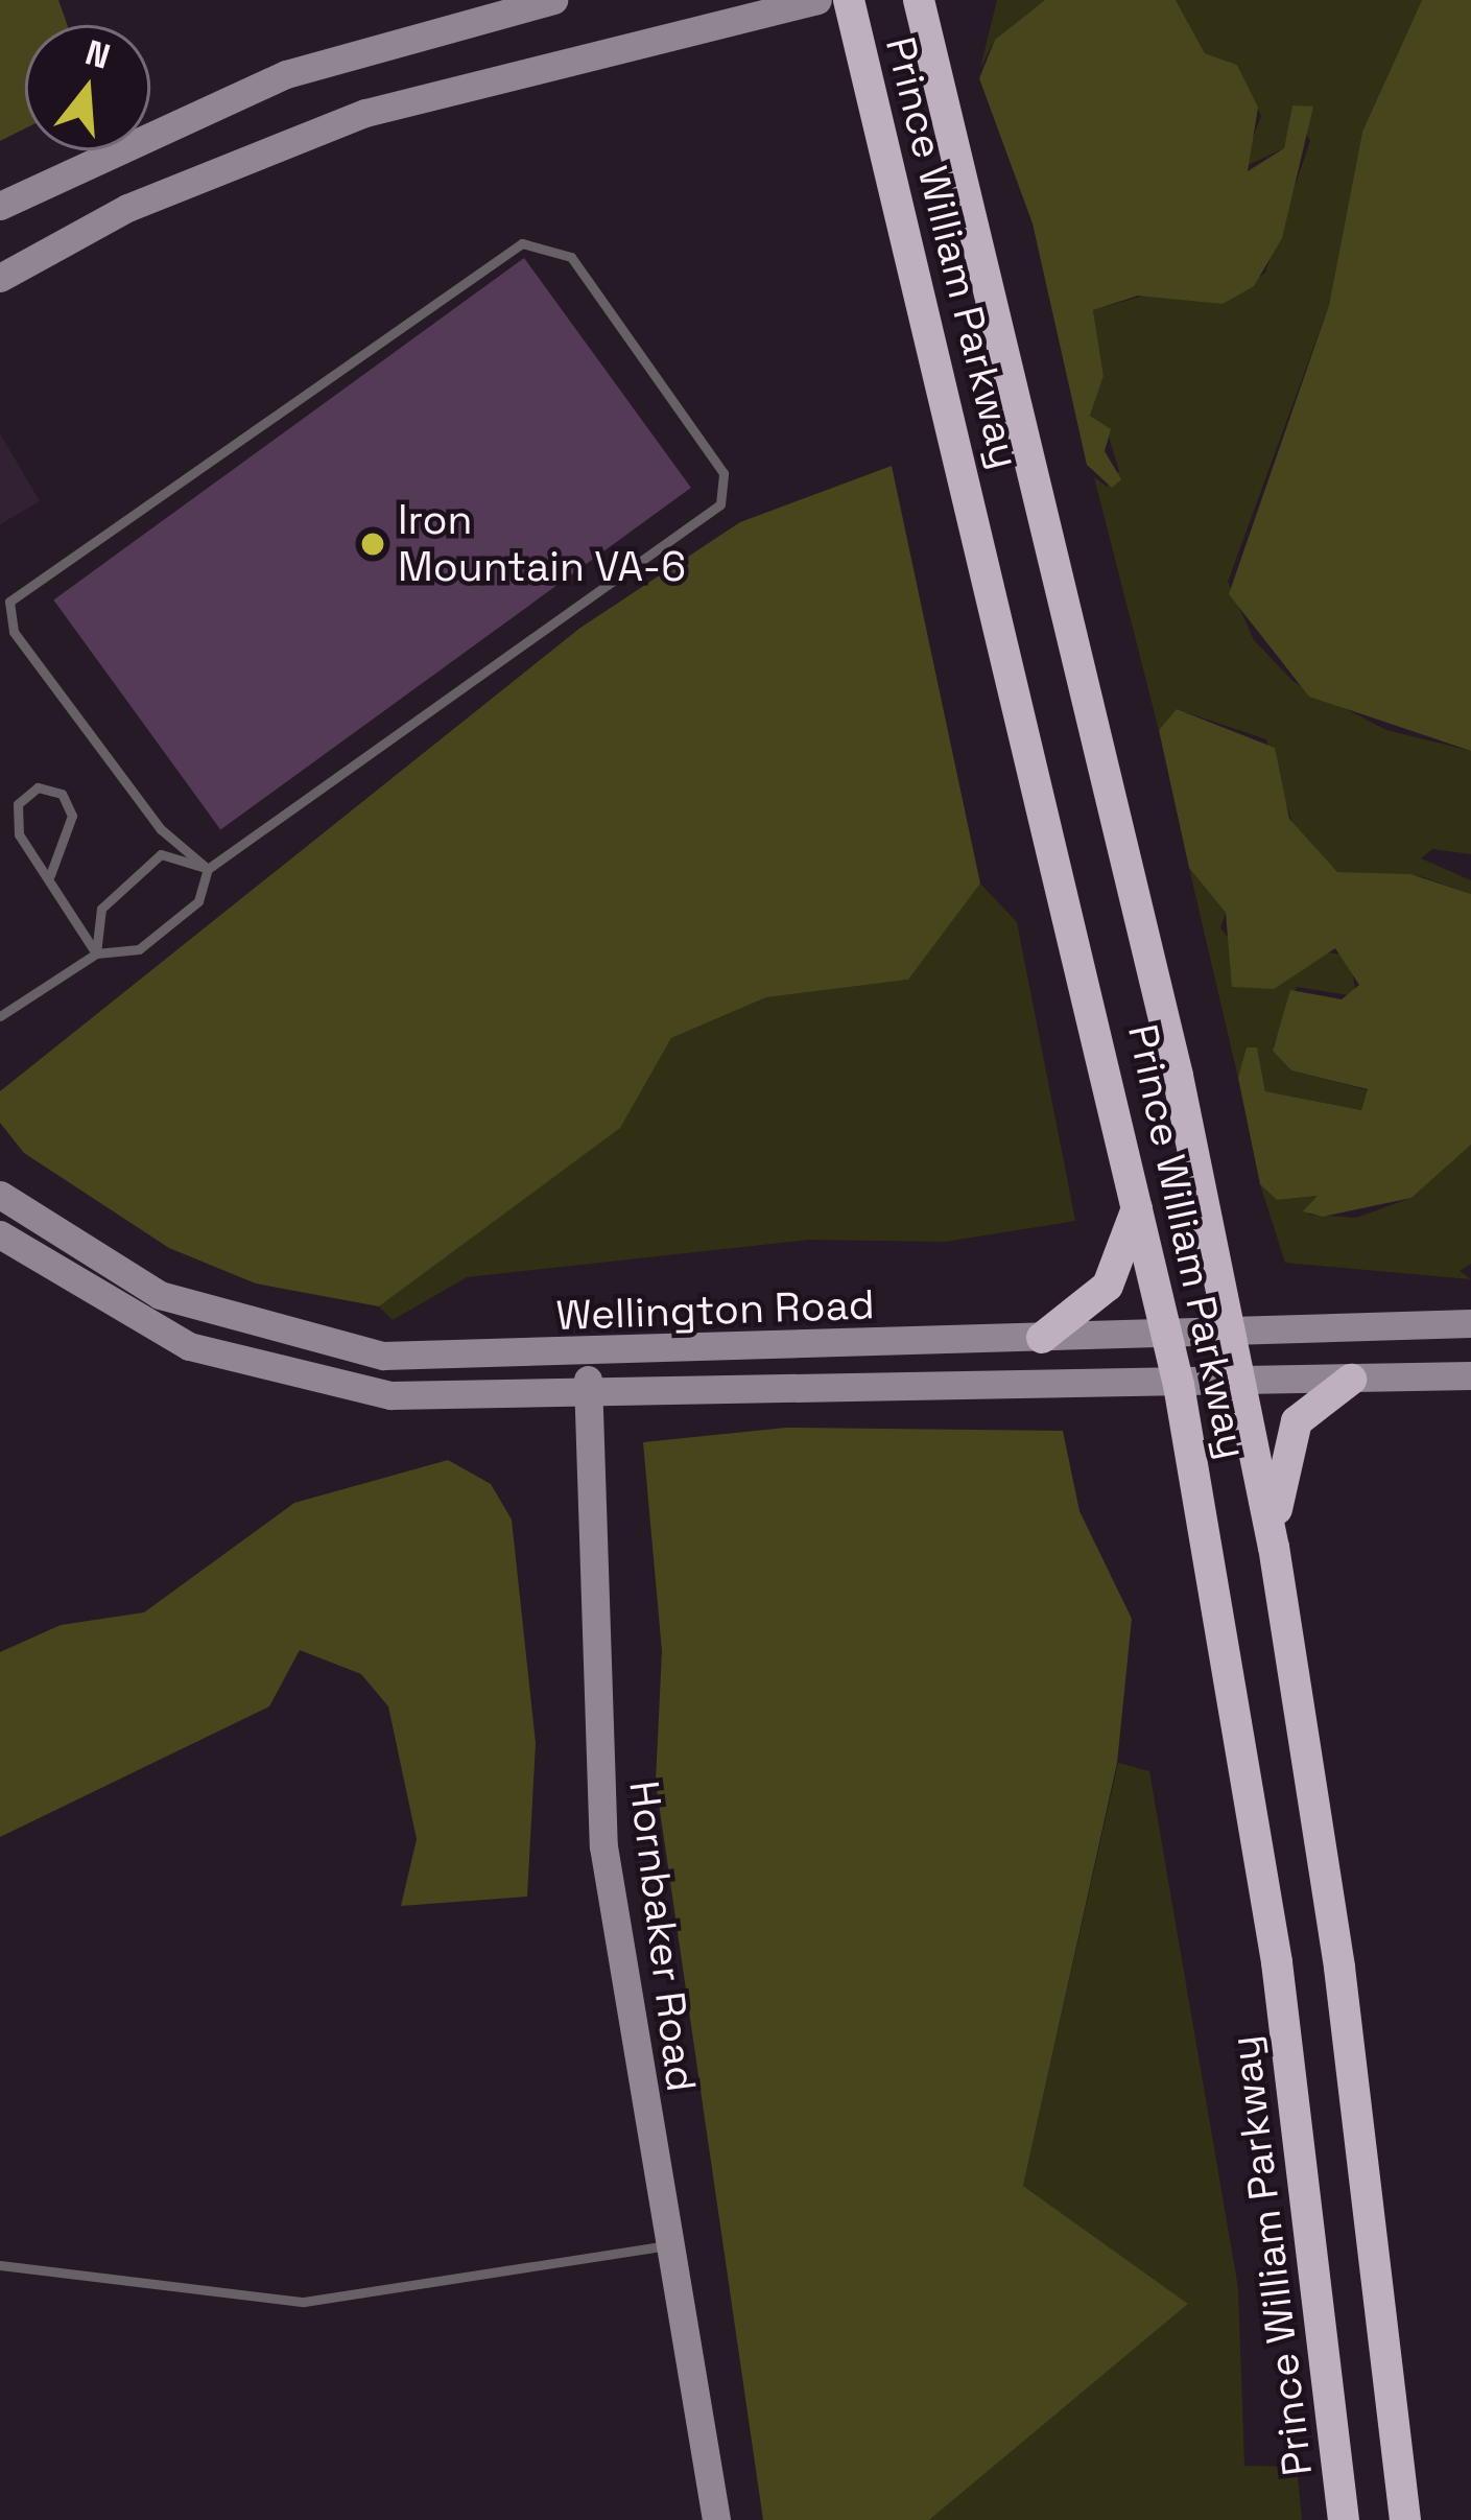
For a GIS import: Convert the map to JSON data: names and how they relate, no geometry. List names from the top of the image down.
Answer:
{
  "streets": {
    "highway": ["Prince William Parkway"],
    "main road": ["Wellington Road", "Hornbaker Road"]
  },
  "crossings": [
    ["Prince William Parkway", "Wellington Road"],
    ["Wellington Road", "Hornbaker Road"]
  ],
  "places": ["Iron Mountain VA-6"],
  "north": "top"
}
